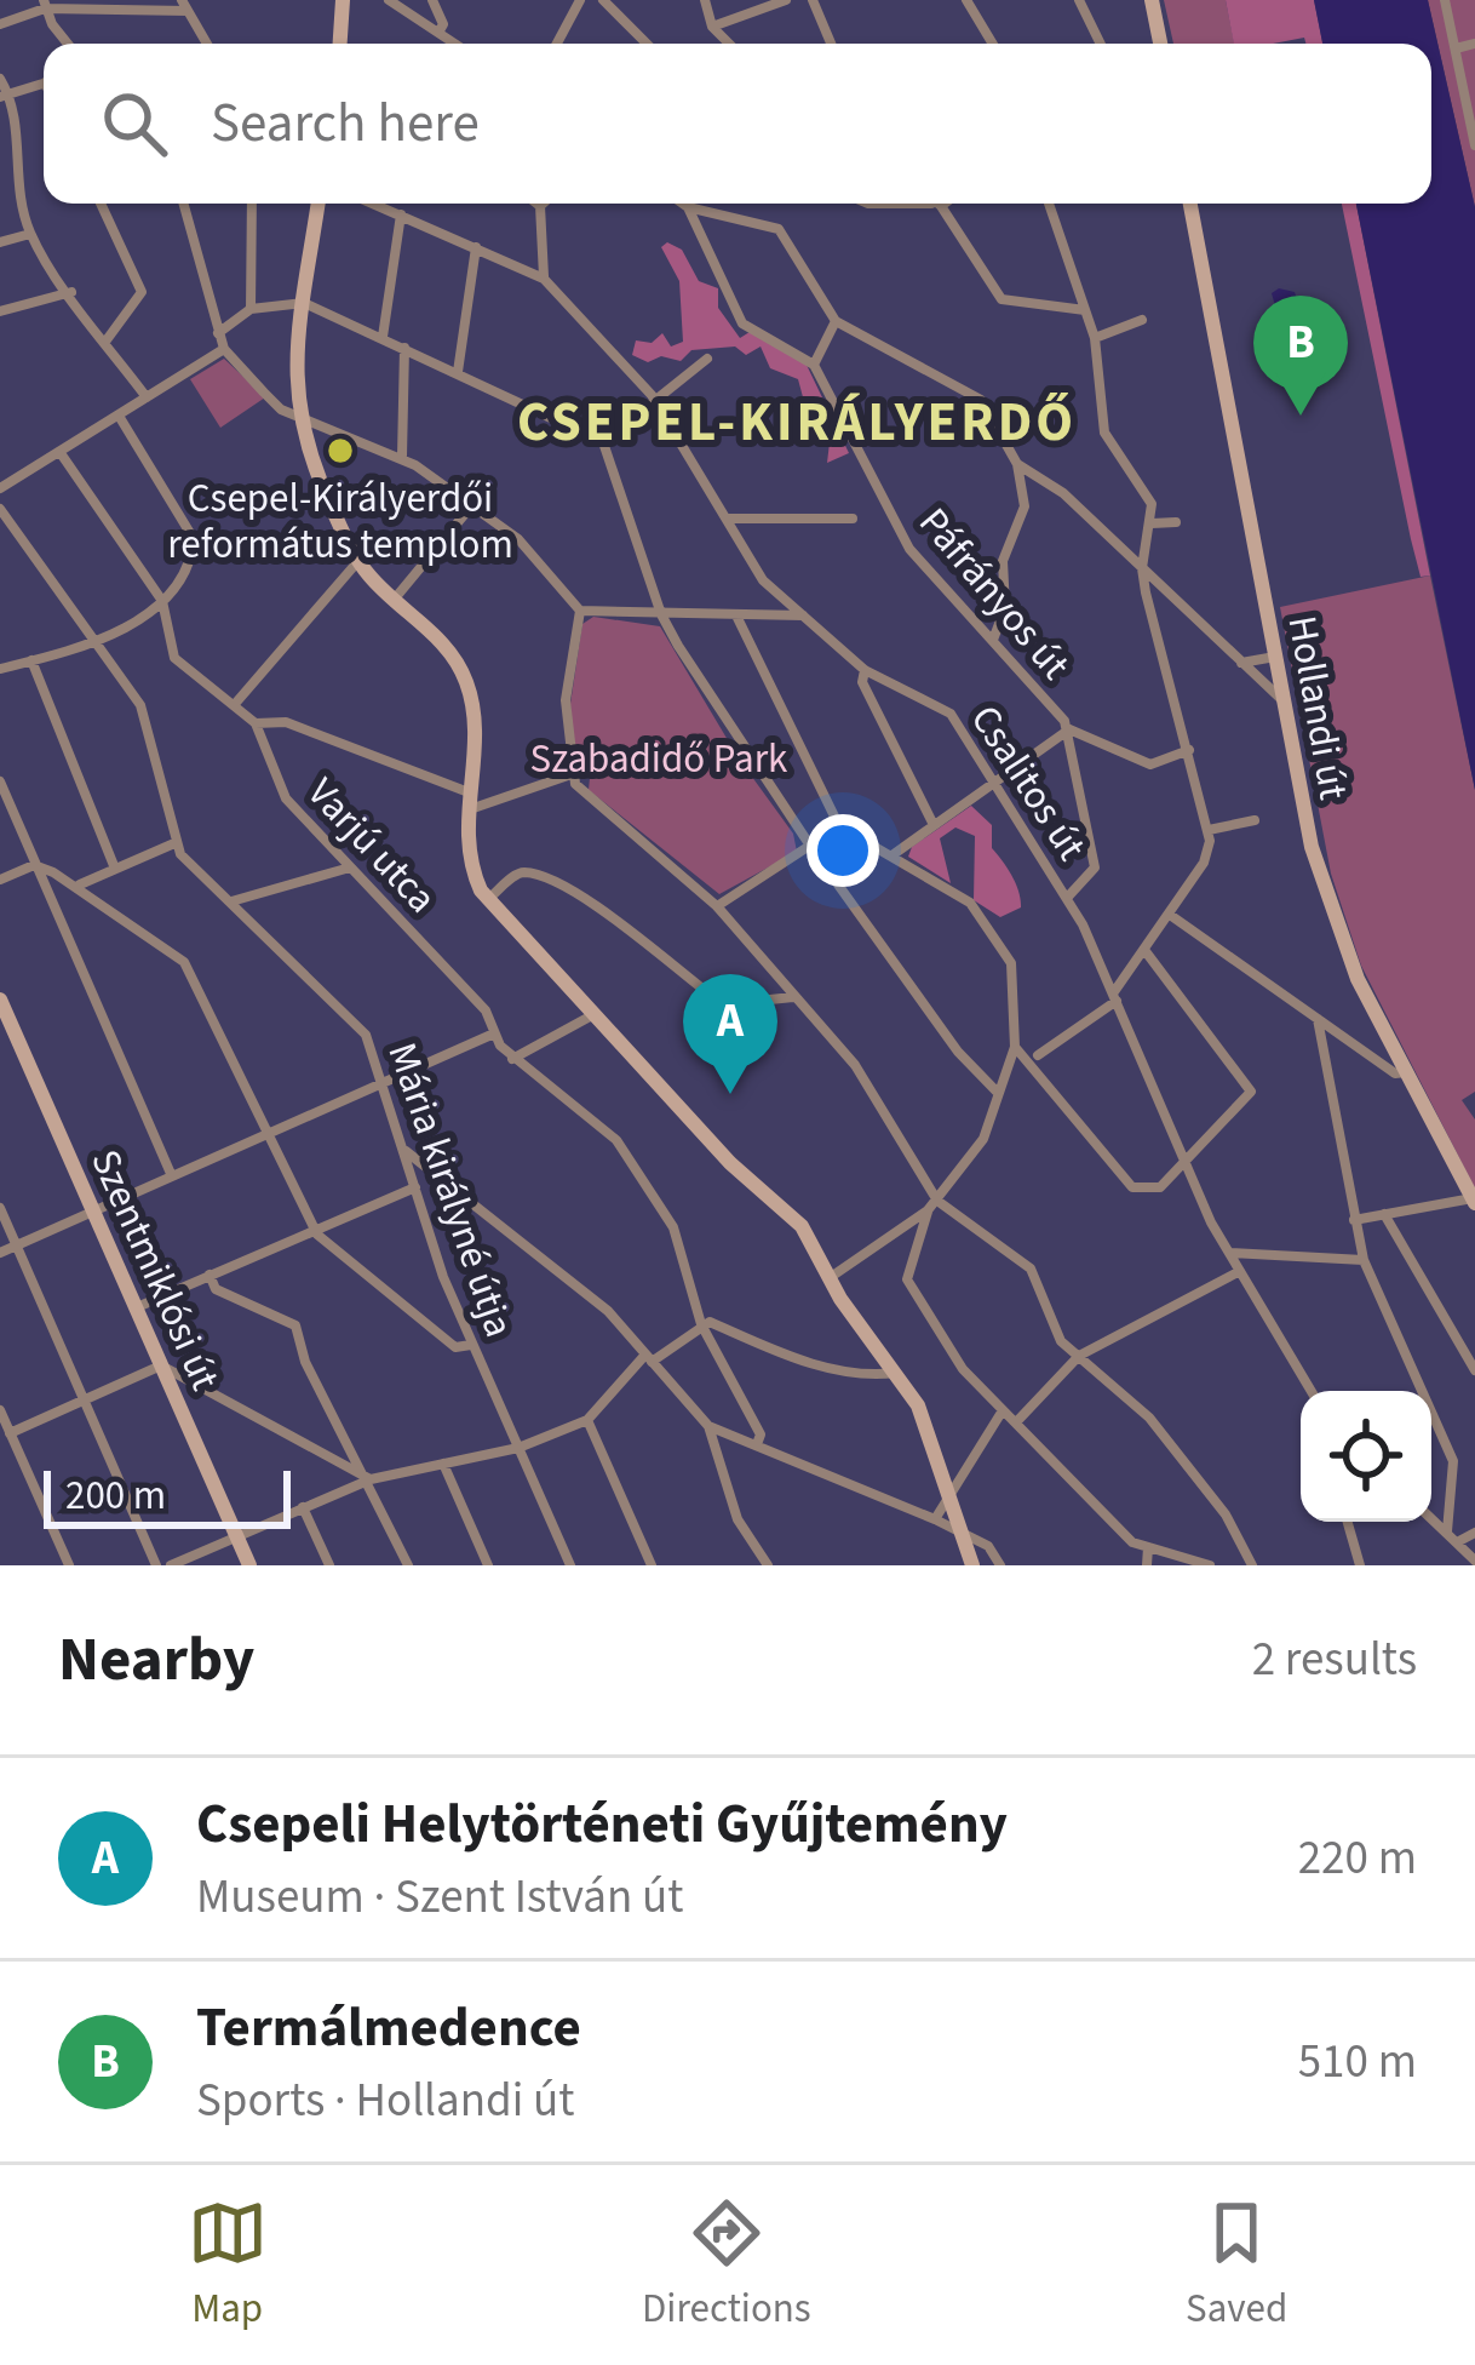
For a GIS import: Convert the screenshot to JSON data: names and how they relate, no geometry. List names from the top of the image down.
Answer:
{
  "streets": {
    "street": [
      "Páfrányos út",
      "Hollandi út",
      "Csalitos út",
      "Varjú utca",
      "Mária királyné útja",
      "Szentmiklósi út"
    ]
  },
  "crossings": [
    ["Páfrányos út", "Csalitos út"]
  ],
  "districts": ["CSEPEL-KIRÁLYERDŐ"],
  "parks": ["Szabadidő Park"],
  "places": ["Csepel-Királyerdői református templom"],
  "scale_bar": "200 m",
  "page": {
    "search": "Search here",
    "pins": ["B", "A"],
    "scale": "200 m",
    "heading": ["Nearby", "2 results"],
    "list": [
      {
        "mark": "A",
        "name": "Csepeli Helytörténeti Gyűjtemény",
        "note": "Museum · Szent István út",
        "value": "220 m"
      },
      {
        "mark": "B",
        "name": "Termálmedence",
        "note": "Sports · Hollandi út",
        "value": "510 m"
      }
    ],
    "nav": ["Map", "Directions", "Saved"]
  }
}
